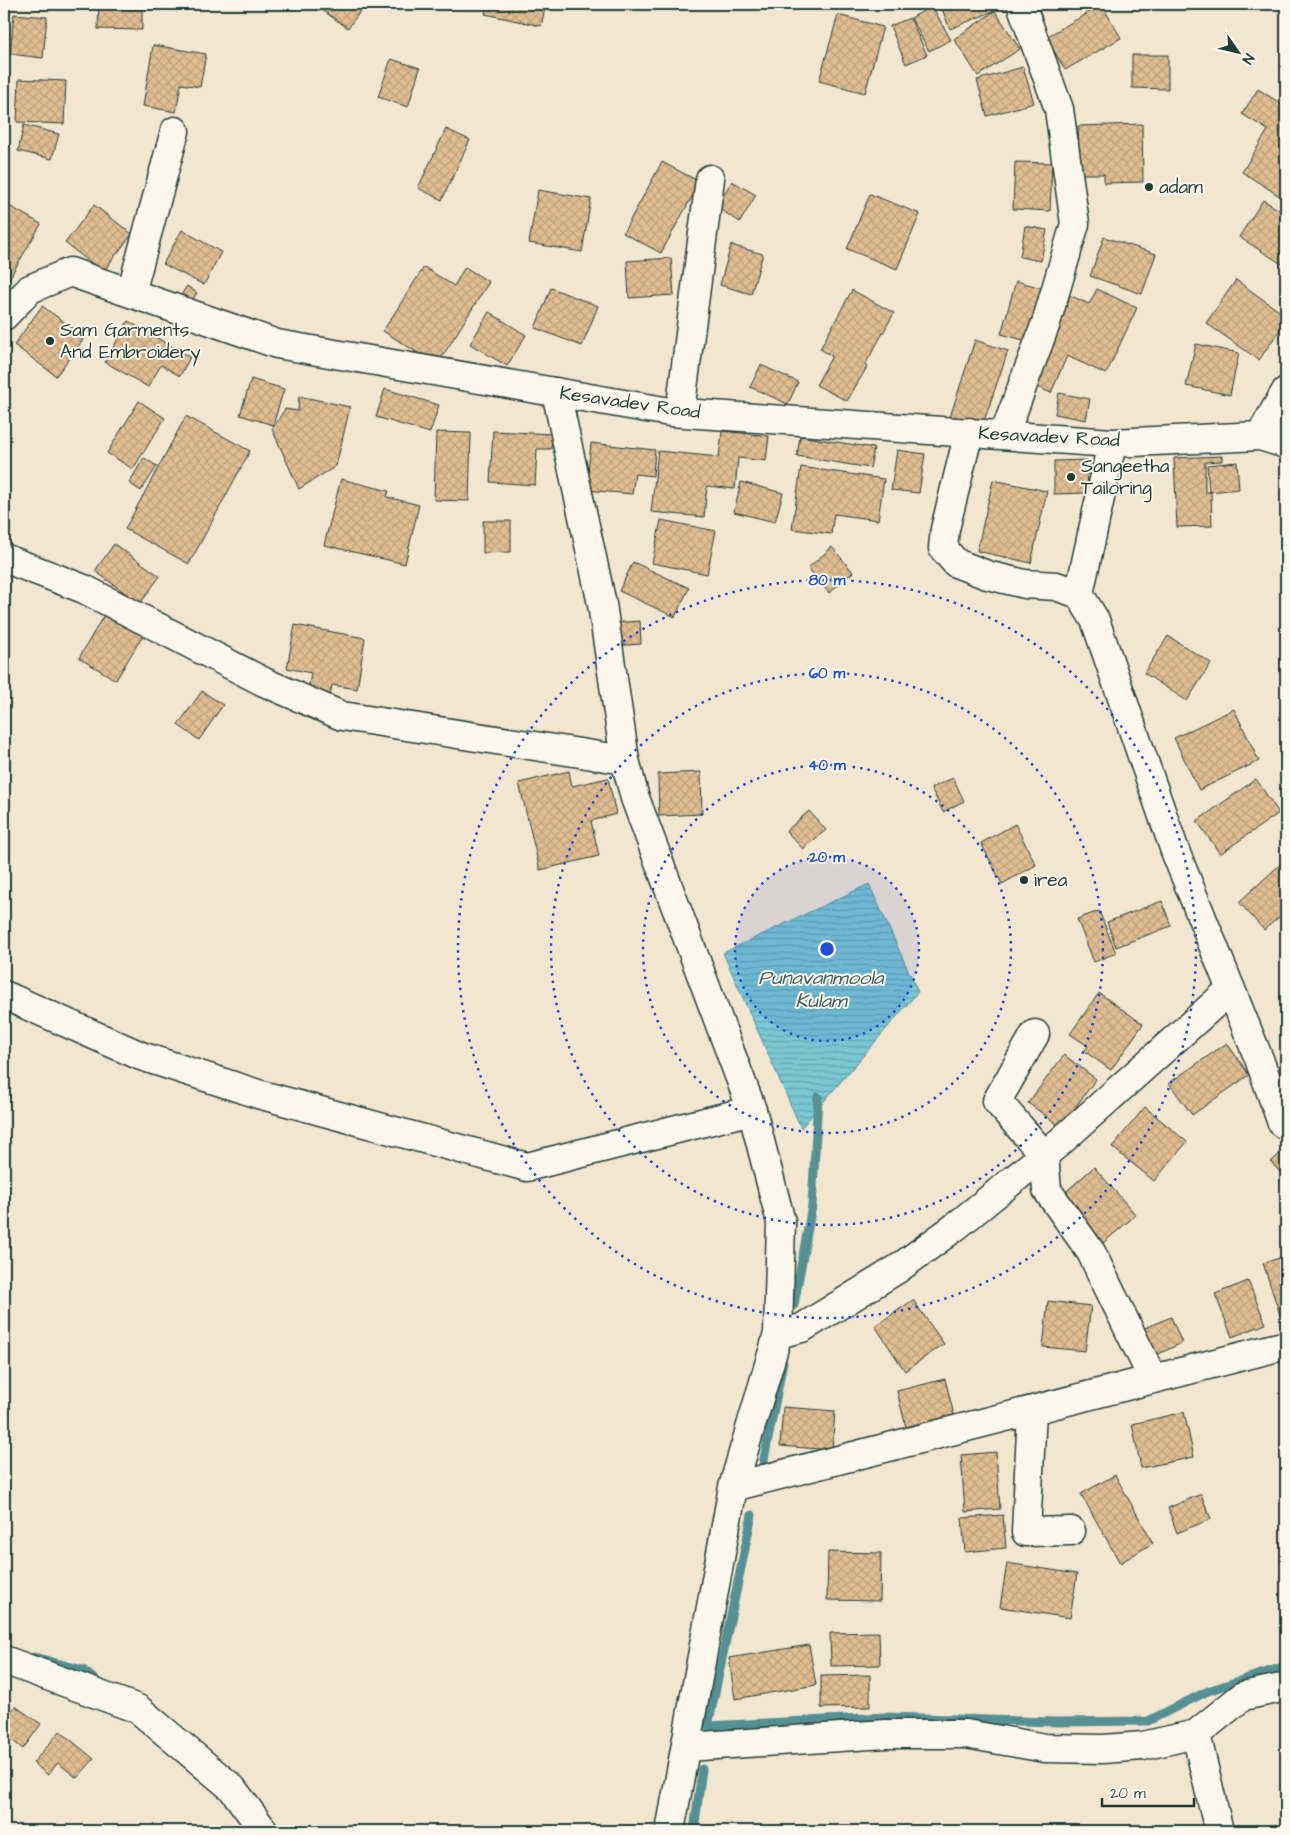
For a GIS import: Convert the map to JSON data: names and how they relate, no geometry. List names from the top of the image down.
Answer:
{
  "streets": {
    "street": ["Kesavadev Road"]
  },
  "water": ["Punavanmoola Kulam"],
  "places": [
    "adam",
    "Sam Garments And Embroidery",
    "Sangeetha Tailoring",
    "irea"
  ],
  "scale_bar": "20 m",
  "north": "bottom right",
  "rings": [
    "80 m",
    "60 m",
    "40 m",
    "20 m"
  ]
}
